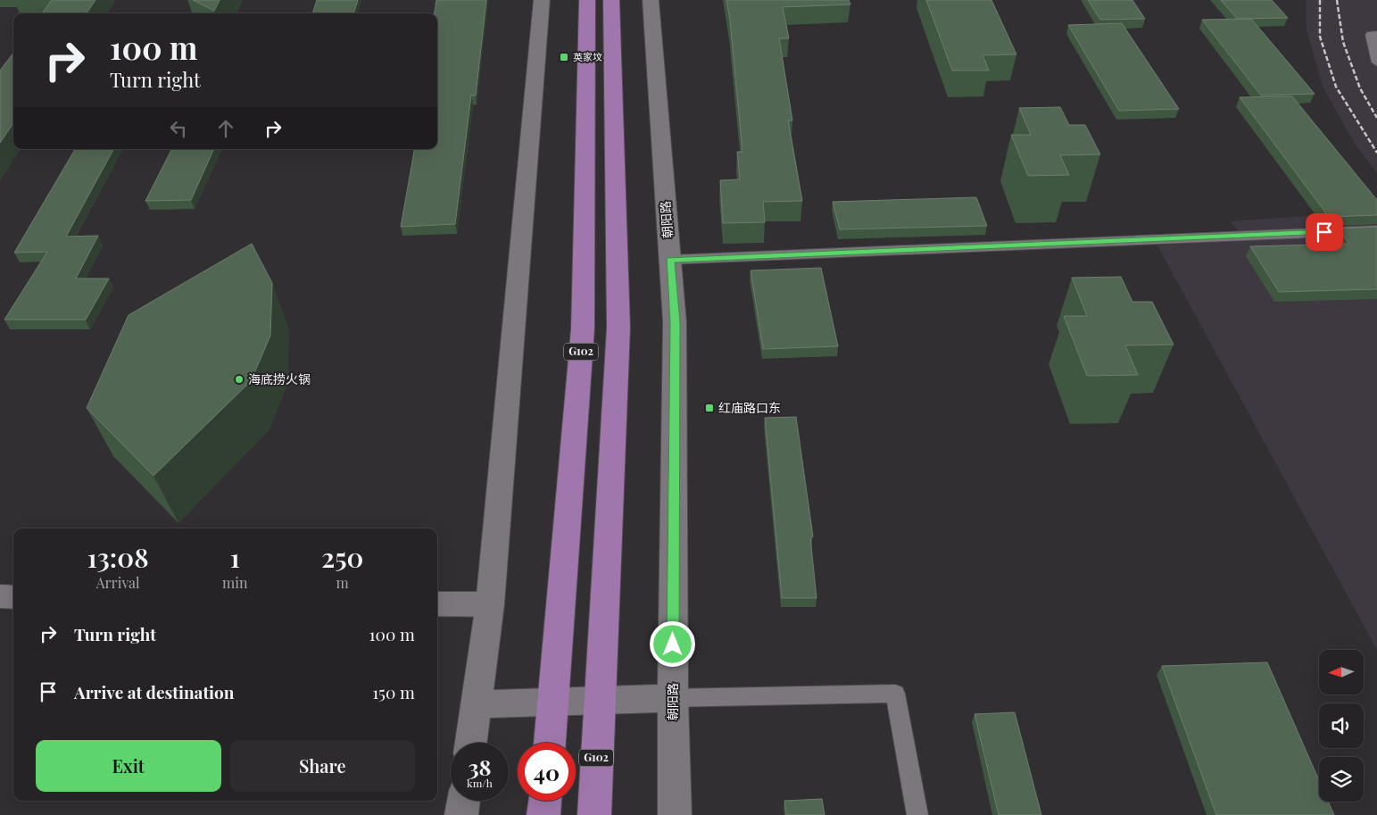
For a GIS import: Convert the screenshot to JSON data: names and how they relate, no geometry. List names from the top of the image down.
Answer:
{
  "streets": {
    "highway": ["G102"],
    "street": ["朝阳路"]
  },
  "places": {
    "transit": ["英家坟", "红庙路口东"],
    "other": ["海底捞火锅"]
  },
  "north": "left",
  "page": {
    "turn": ["100 m", "Turn right"],
    "eta": [
      "13:08",
      "Arrival",
      "1",
      "min",
      "250",
      "m"
    ],
    "list": [
      {
        "name": "Turn right",
        "value": "100 m"
      },
      {
        "name": "Arrive at destination",
        "value": "150 m"
      }
    ],
    "buttons": ["Exit", "Share"],
    "speed": "38 km/h",
    "limit": "40"
  }
}
